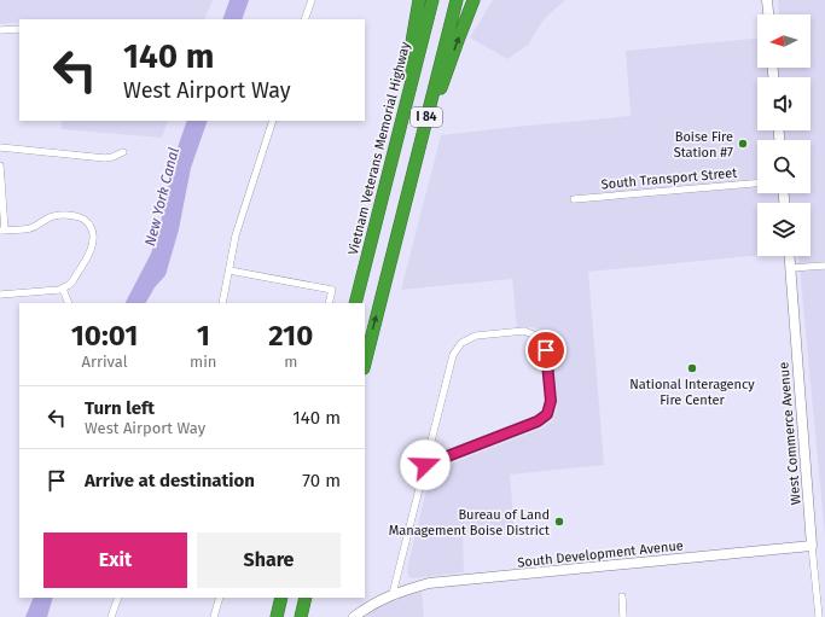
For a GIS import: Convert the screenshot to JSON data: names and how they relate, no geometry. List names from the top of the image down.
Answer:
{
  "streets": {
    "highway": ["I 84", "Vietnam Veterans Memorial Highway"],
    "street": ["South Transport Street", "West Commerce Avenue", "South Development Avenue"]
  },
  "crossings": [
    ["West Commerce Avenue", "South Development Avenue"]
  ],
  "water": ["New York Canal"],
  "places": ["Boise Fire Station #7", "National Interagency Fire Center", "Bureau of Land Management Boise District"],
  "north": "left",
  "page": {
    "turn": ["140 m", "West Airport Way"],
    "eta": [
      "10:01",
      "Arrival",
      "1",
      "min",
      "210",
      "m"
    ],
    "list": [
      {
        "name": "Turn left",
        "note": "West Airport Way",
        "value": "140 m"
      },
      {
        "name": "Arrive at destination",
        "value": "70 m"
      }
    ],
    "buttons": ["Exit", "Share"]
  }
}
